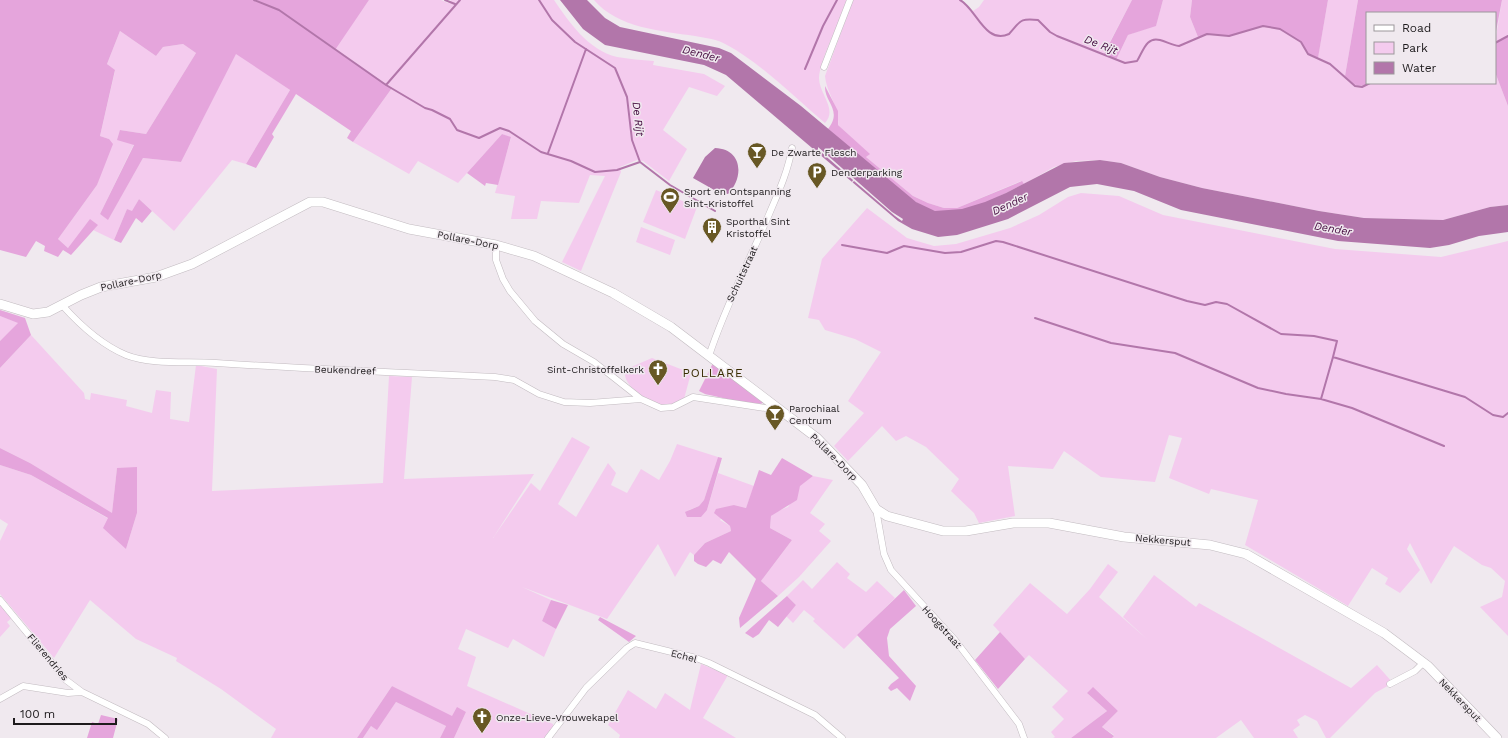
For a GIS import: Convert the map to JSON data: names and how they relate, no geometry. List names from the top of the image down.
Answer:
{
  "streets": {
    "street": [
      "Pollare-Dorp",
      "Schuitstraat",
      "Beukendreef",
      "Nekkersput",
      "Hoogstraat",
      "Echel",
      "Flierendries"
    ]
  },
  "crossings": [
    ["Pollare-Dorp", "Schuitstraat"],
    ["Pollare-Dorp", "Beukendreef"],
    ["Pollare-Dorp", "Nekkersput"],
    ["Pollare-Dorp", "Hoogstraat"],
    ["Nekkersput", "Hoogstraat"]
  ],
  "districts": ["POLLARE"],
  "water": ["De Rijt", "Dender"],
  "places": {
    "bar": ["De Zwarte Flesch", "Parochiaal Centrum"],
    "parking": ["Denderparking"],
    "sports": ["Sport en Ontspanning Sint-Kristoffel"],
    "building": ["Sporthal Sint Kristoffel"],
    "church": ["Sint-Christoffelkerk", "Onze-Lieve-Vrouwekapel"]
  },
  "legend": ["Road", "Park", "Water"],
  "scale_bar": "100 m"
}
